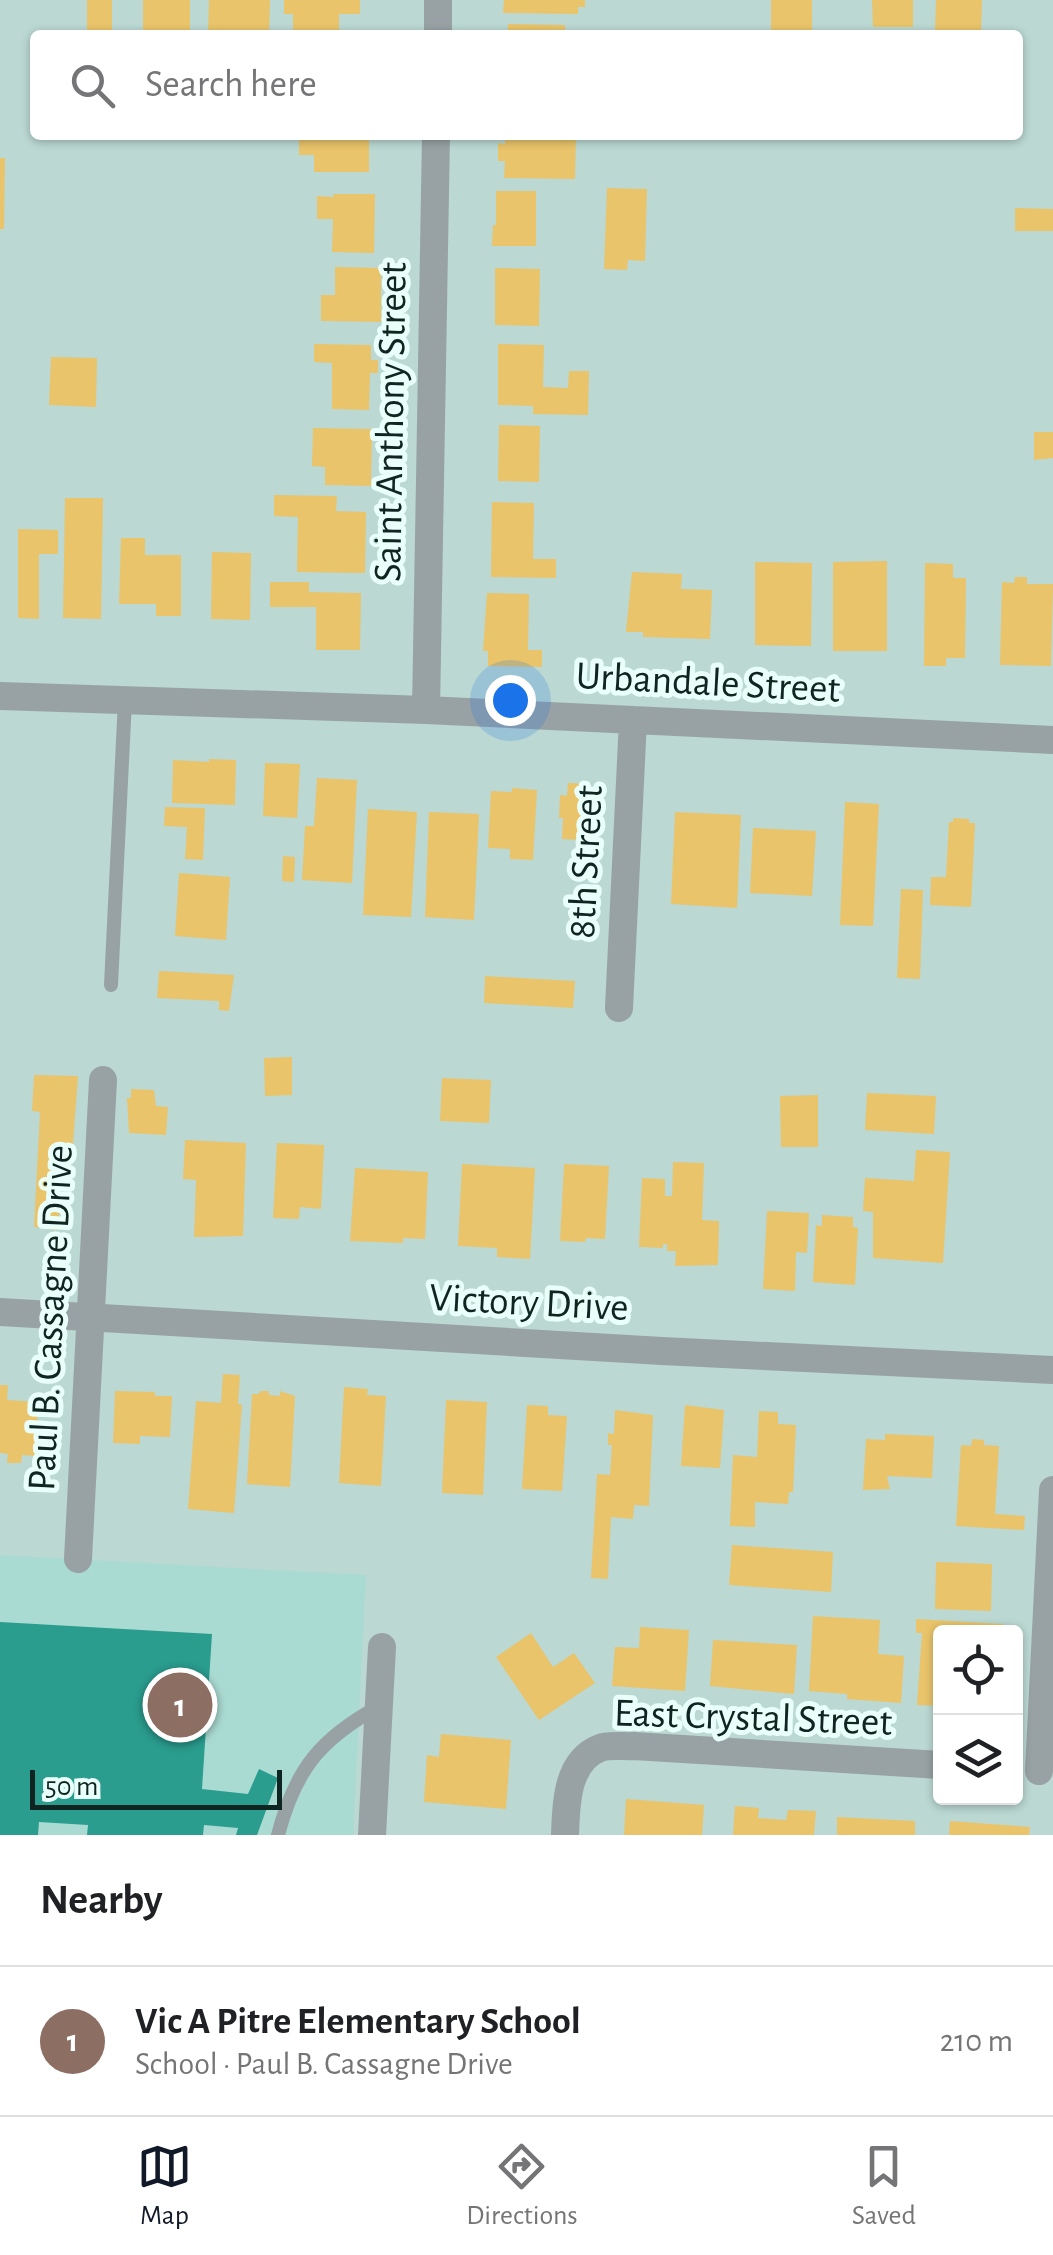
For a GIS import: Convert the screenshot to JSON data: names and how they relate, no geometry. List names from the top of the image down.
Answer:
{
  "streets": {
    "street": [
      "Saint Anthony Street",
      "Urbandale Street",
      "8th Street",
      "Victory Drive",
      "Paul B. Cassagne Drive",
      "East Crystal Street"
    ]
  },
  "crossings": [
    ["Saint Anthony Street", "Urbandale Street"],
    ["Urbandale Street", "8th Street"],
    ["Victory Drive", "Paul B. Cassagne Drive"]
  ],
  "scale_bar": "50 m",
  "page": {
    "search": "Search here",
    "pins": "1",
    "scale": "50 m",
    "heading": "Nearby",
    "list": [
      {
        "mark": "1",
        "name": "Vic A Pitre Elementary School",
        "note": "School · Paul B. Cassagne Drive",
        "value": "210 m"
      }
    ],
    "nav": ["Map", "Directions", "Saved"]
  }
}
